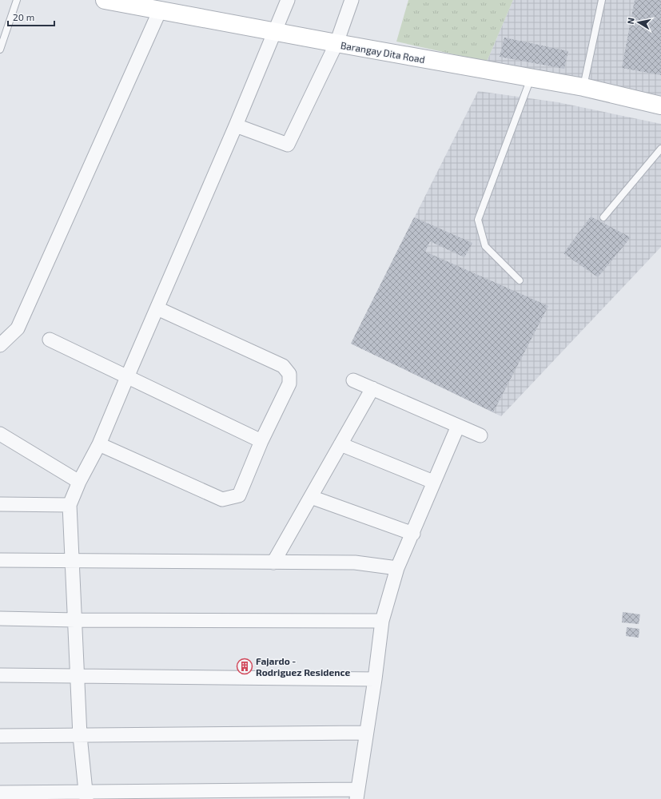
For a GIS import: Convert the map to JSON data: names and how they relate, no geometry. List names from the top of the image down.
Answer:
{
  "streets": {
    "street": ["Barangay Dita Road"]
  },
  "places": {
    "building": ["Fajardo - Rodriguez Residence"]
  },
  "scale_bar": "20 m",
  "north": "left"
}
